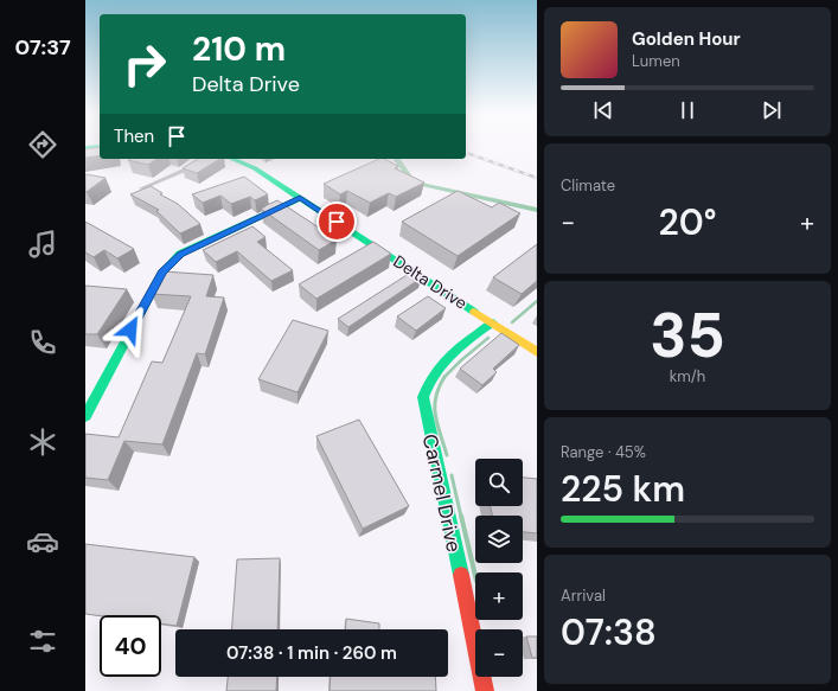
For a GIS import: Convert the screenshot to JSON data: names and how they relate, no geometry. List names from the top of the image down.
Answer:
{
  "streets": {
    "street": ["Delta Drive", "Carmel Drive"]
  },
  "crossings": [
    ["Delta Drive", "Carmel Drive"]
  ],
  "page": {
    "tabs": "07:37",
    "turn": ["210 m", "Delta Drive"],
    "song": ["Golden Hour", "Lumen"],
    "then": "Then",
    "tile": [
      "Climate",
      ["35", "km/h"],
      ["Range · 45%", "225 km"],
      ["Arrival", "07:38"]
    ],
    "heat": ["−", "20°", "+"],
    "map_buttons": ["+", "−"],
    "limit": "40",
    "trip": "07:38 · 1 min · 260 m"
  }
}
